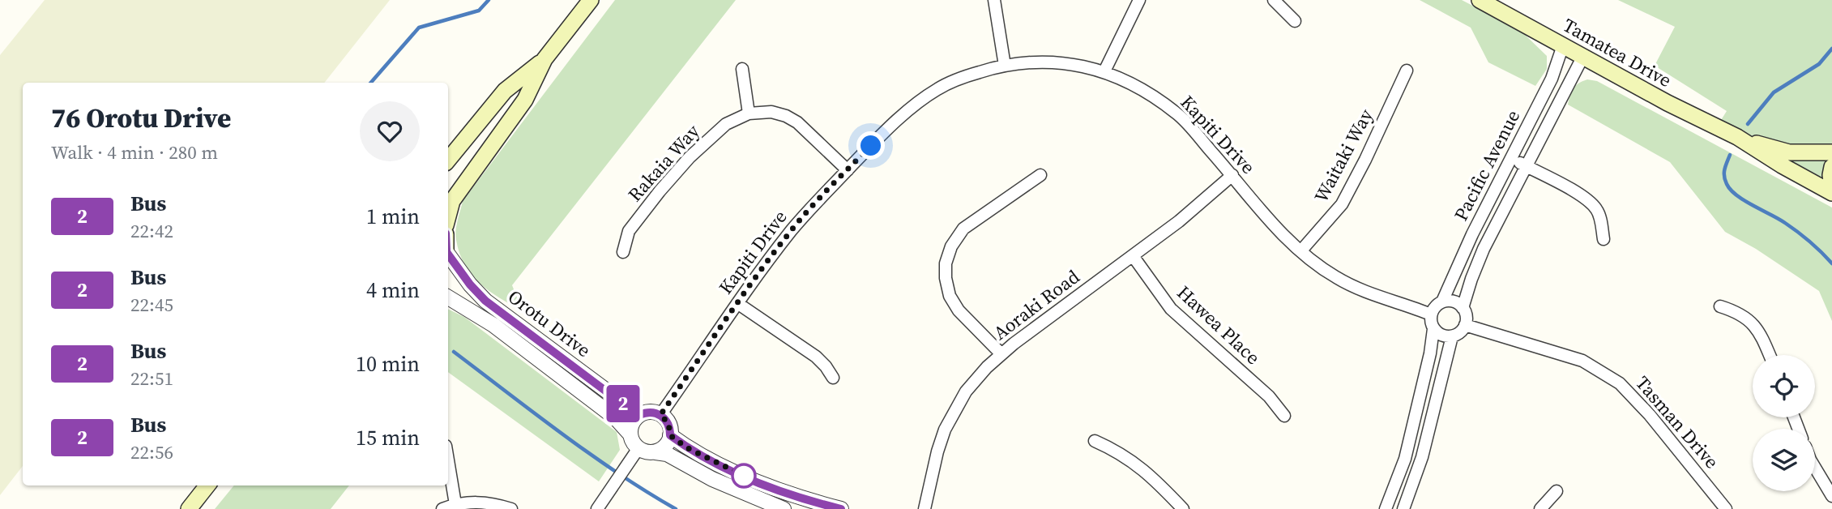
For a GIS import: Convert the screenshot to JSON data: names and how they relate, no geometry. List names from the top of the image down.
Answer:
{
  "streets": {
    "main road": ["Tamatea Drive"],
    "street": [
      "Kapiti Drive",
      "Waitaki Way",
      "Rakaia Way",
      "Pacific Avenue",
      "Aoraki Road",
      "Orotu Drive",
      "Hawea Place",
      "Tasman Drive"
    ]
  },
  "crossings": [
    ["Tamatea Drive", "Pacific Avenue"],
    ["Kapiti Drive", "Waitaki Way"],
    ["Kapiti Drive", "Rakaia Way"],
    ["Kapiti Drive", "Pacific Avenue"],
    ["Kapiti Drive", "Aoraki Road"],
    ["Kapiti Drive", "Orotu Drive"],
    ["Kapiti Drive", "Tasman Drive"],
    ["Pacific Avenue", "Tasman Drive"],
    ["Aoraki Road", "Hawea Place"]
  ],
  "lines": ["bus line 2"],
  "page": {
    "on_map": "2",
    "heading": ["76 Orotu Drive", "Walk · 4 min · 280 m"],
    "list": [
      {
        "mark": "2",
        "name": "Bus",
        "note": "22:42",
        "value": "1 min"
      },
      {
        "mark": "2",
        "name": "Bus",
        "note": "22:45",
        "value": "4 min"
      },
      {
        "mark": "2",
        "name": "Bus",
        "note": "22:51",
        "value": "10 min"
      },
      {
        "mark": "2",
        "name": "Bus",
        "note": "22:56",
        "value": "15 min"
      }
    ]
  }
}
